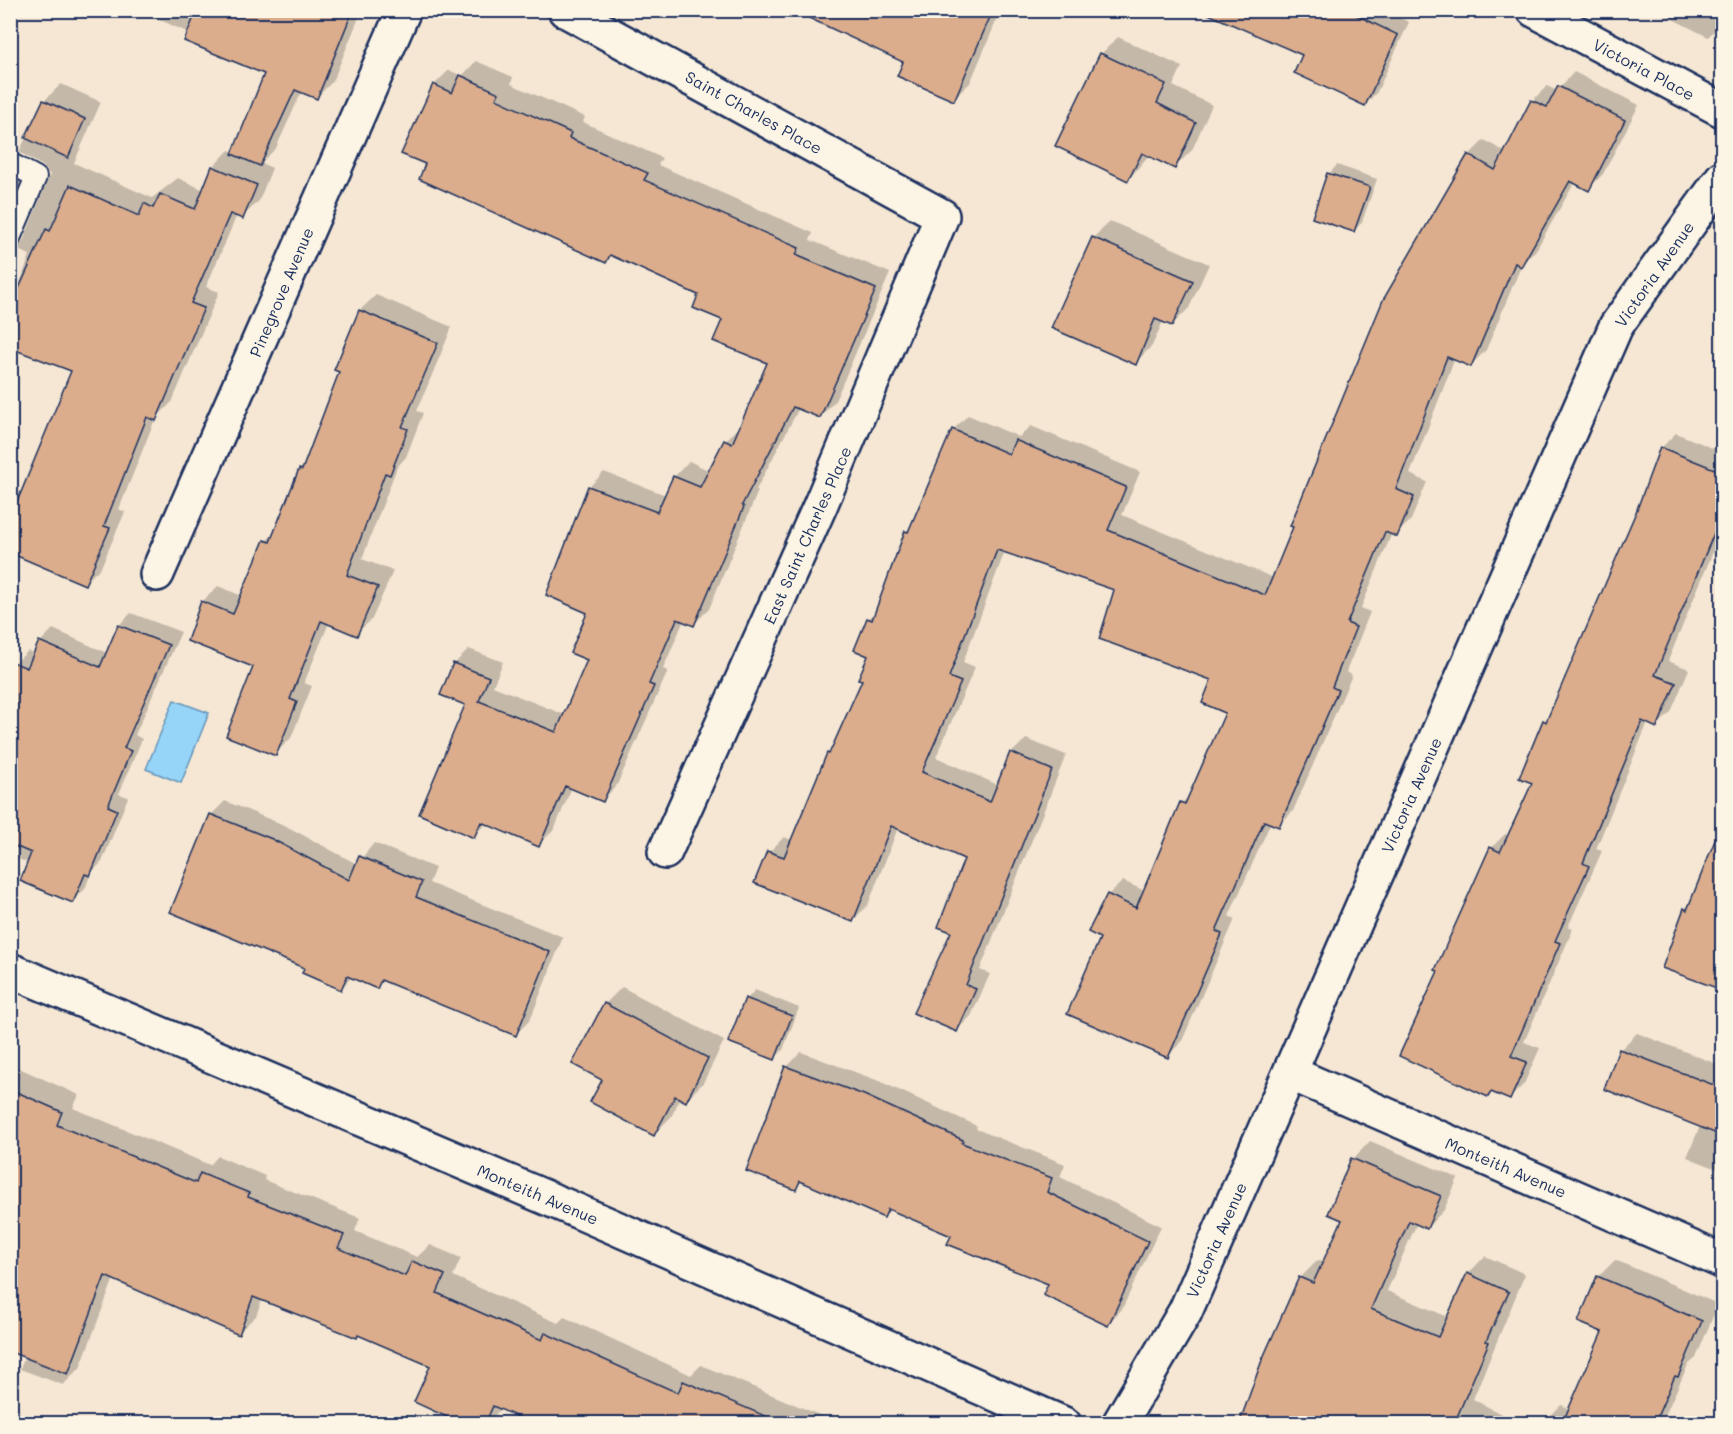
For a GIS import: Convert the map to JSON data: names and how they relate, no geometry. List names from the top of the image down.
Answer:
{
  "streets": {
    "street": [
      "Victoria Place",
      "Saint Charles Place",
      "Victoria Avenue",
      "Pinegrove Avenue",
      "East Saint Charles Place",
      "Monteith Avenue"
    ]
  },
  "crossings": [
    ["Saint Charles Place", "East Saint Charles Place"],
    ["Victoria Avenue", "Monteith Avenue"]
  ]
}
